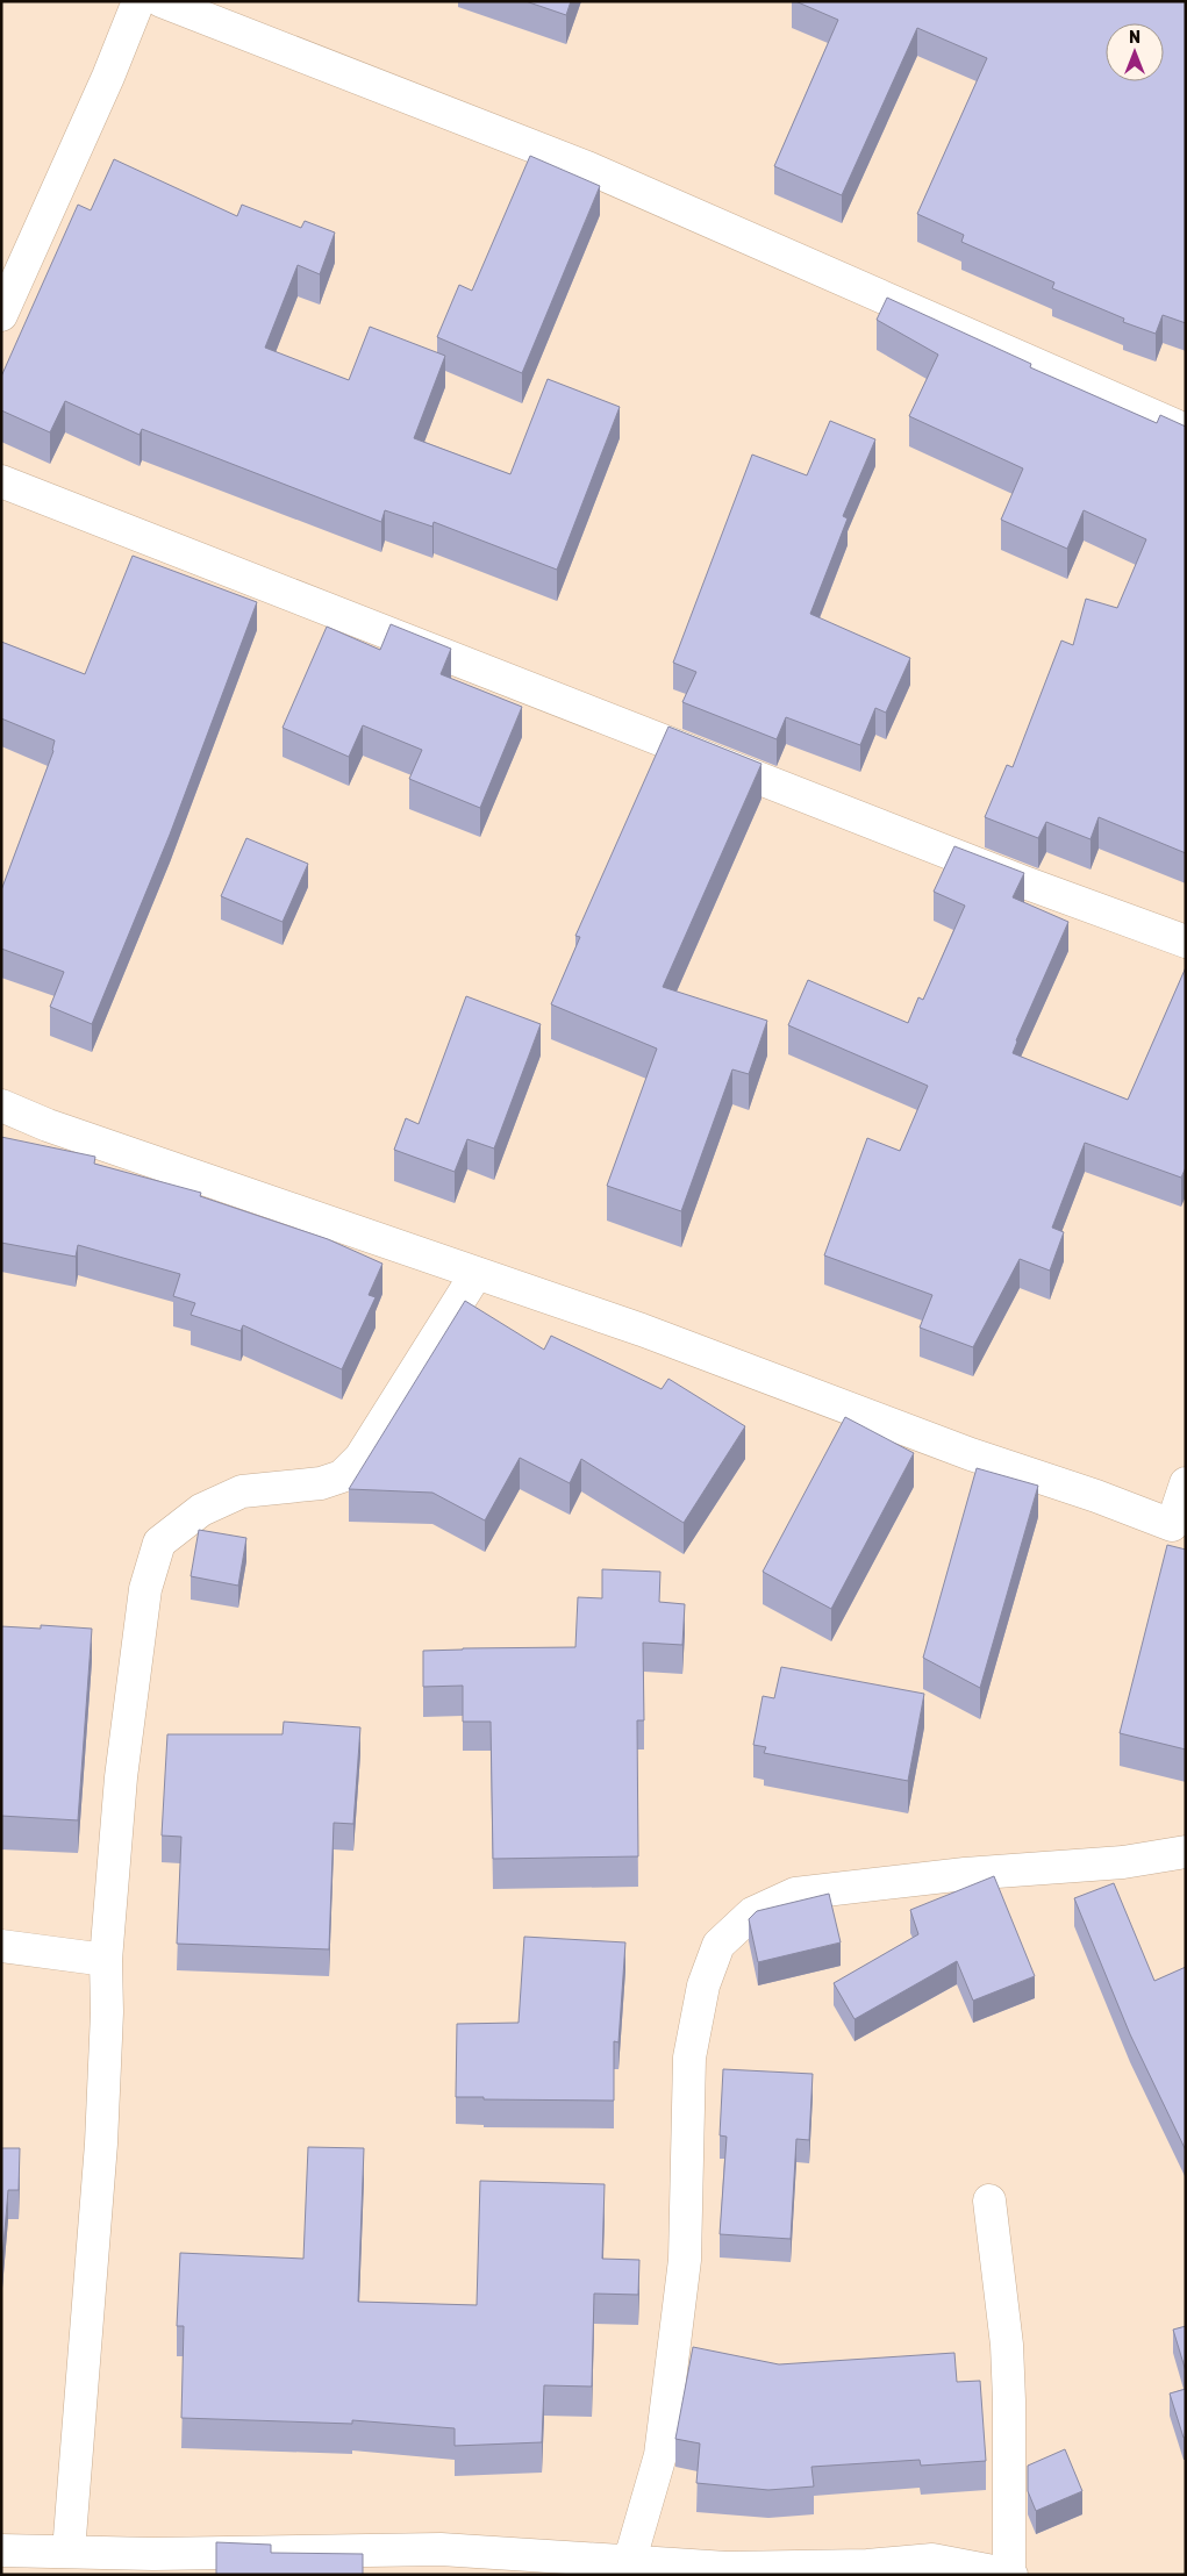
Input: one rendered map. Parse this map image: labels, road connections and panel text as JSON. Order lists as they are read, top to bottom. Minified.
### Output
{"north":"top"}
